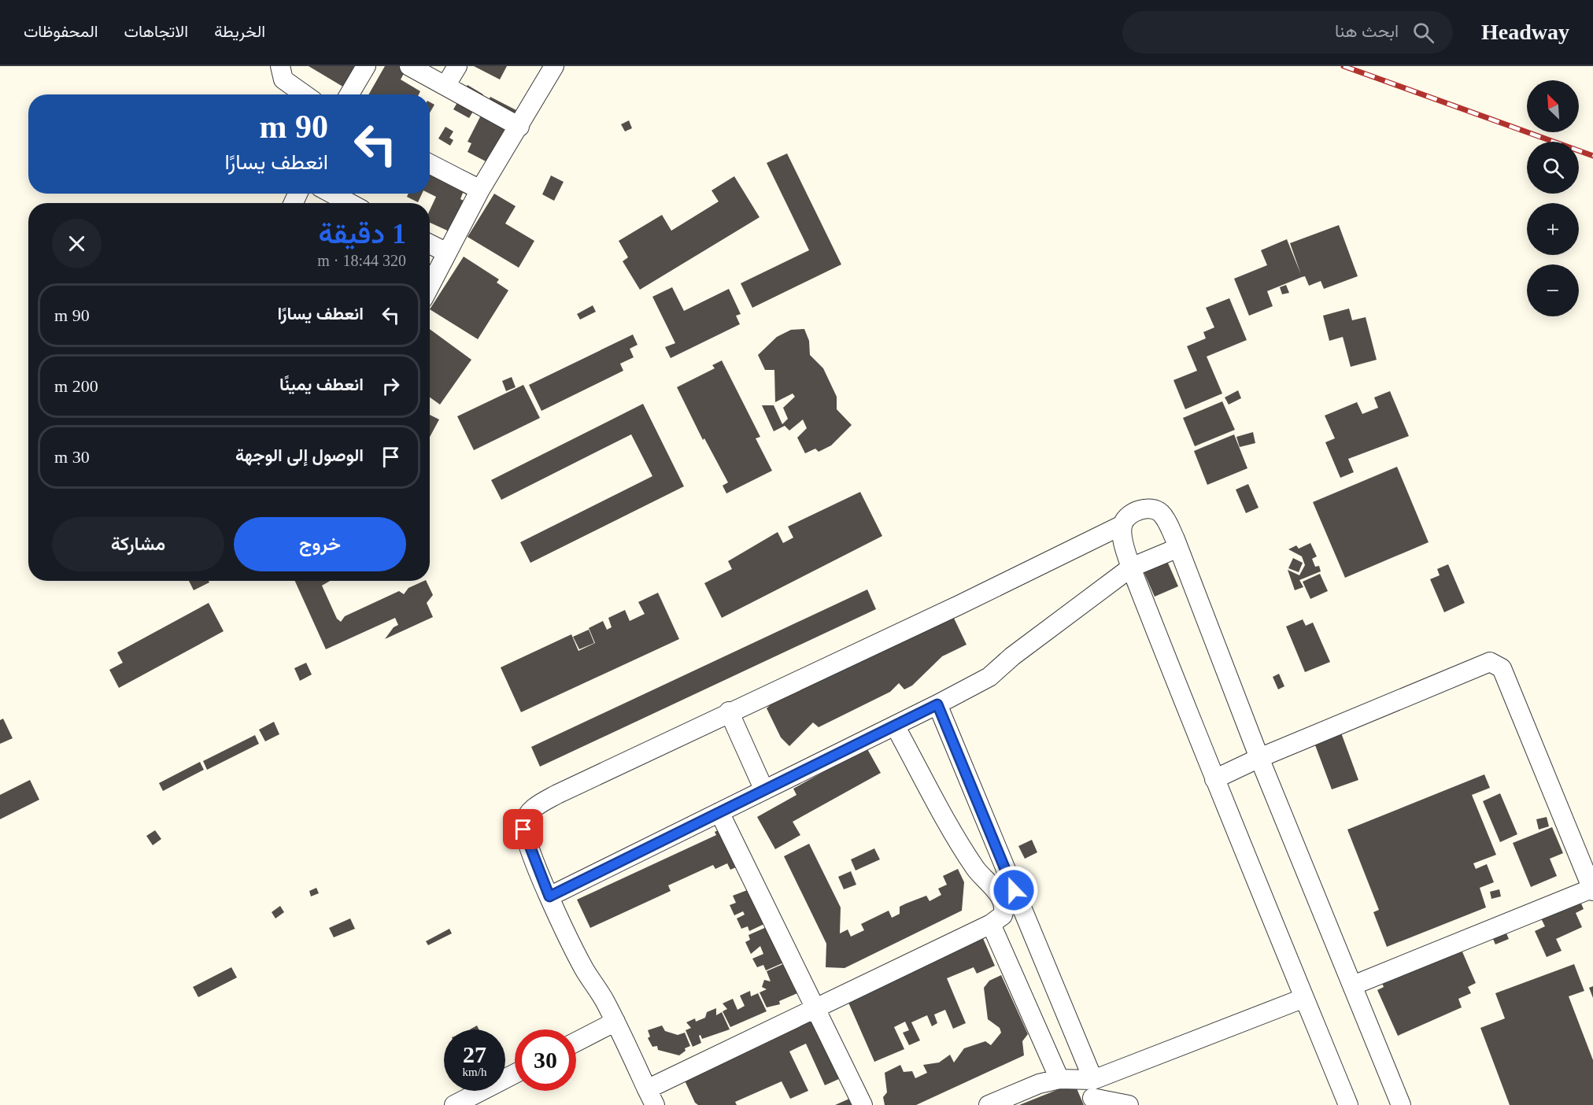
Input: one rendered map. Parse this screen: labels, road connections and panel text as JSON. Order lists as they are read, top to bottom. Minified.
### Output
{"north":"top left","page":{"header":"Headway","search":"ابحث هنا","nav":["الخريطة","الاتجاهات","المحفوظات"],"map_buttons":["+","−"],"turn":["90 m","انعطف يسارًا"],"heading":["1 دقيقة","320 m · 18:44"],"list":[{"name":"انعطف يسارًا","value":"90 m"},{"name":"انعطف يمينًا","value":"200 m"},{"name":"الوصول إلى الوجهة","value":"30 m"}],"buttons":["خروج","مشاركة"],"speed":"27 km/h","limit":"30"}}
